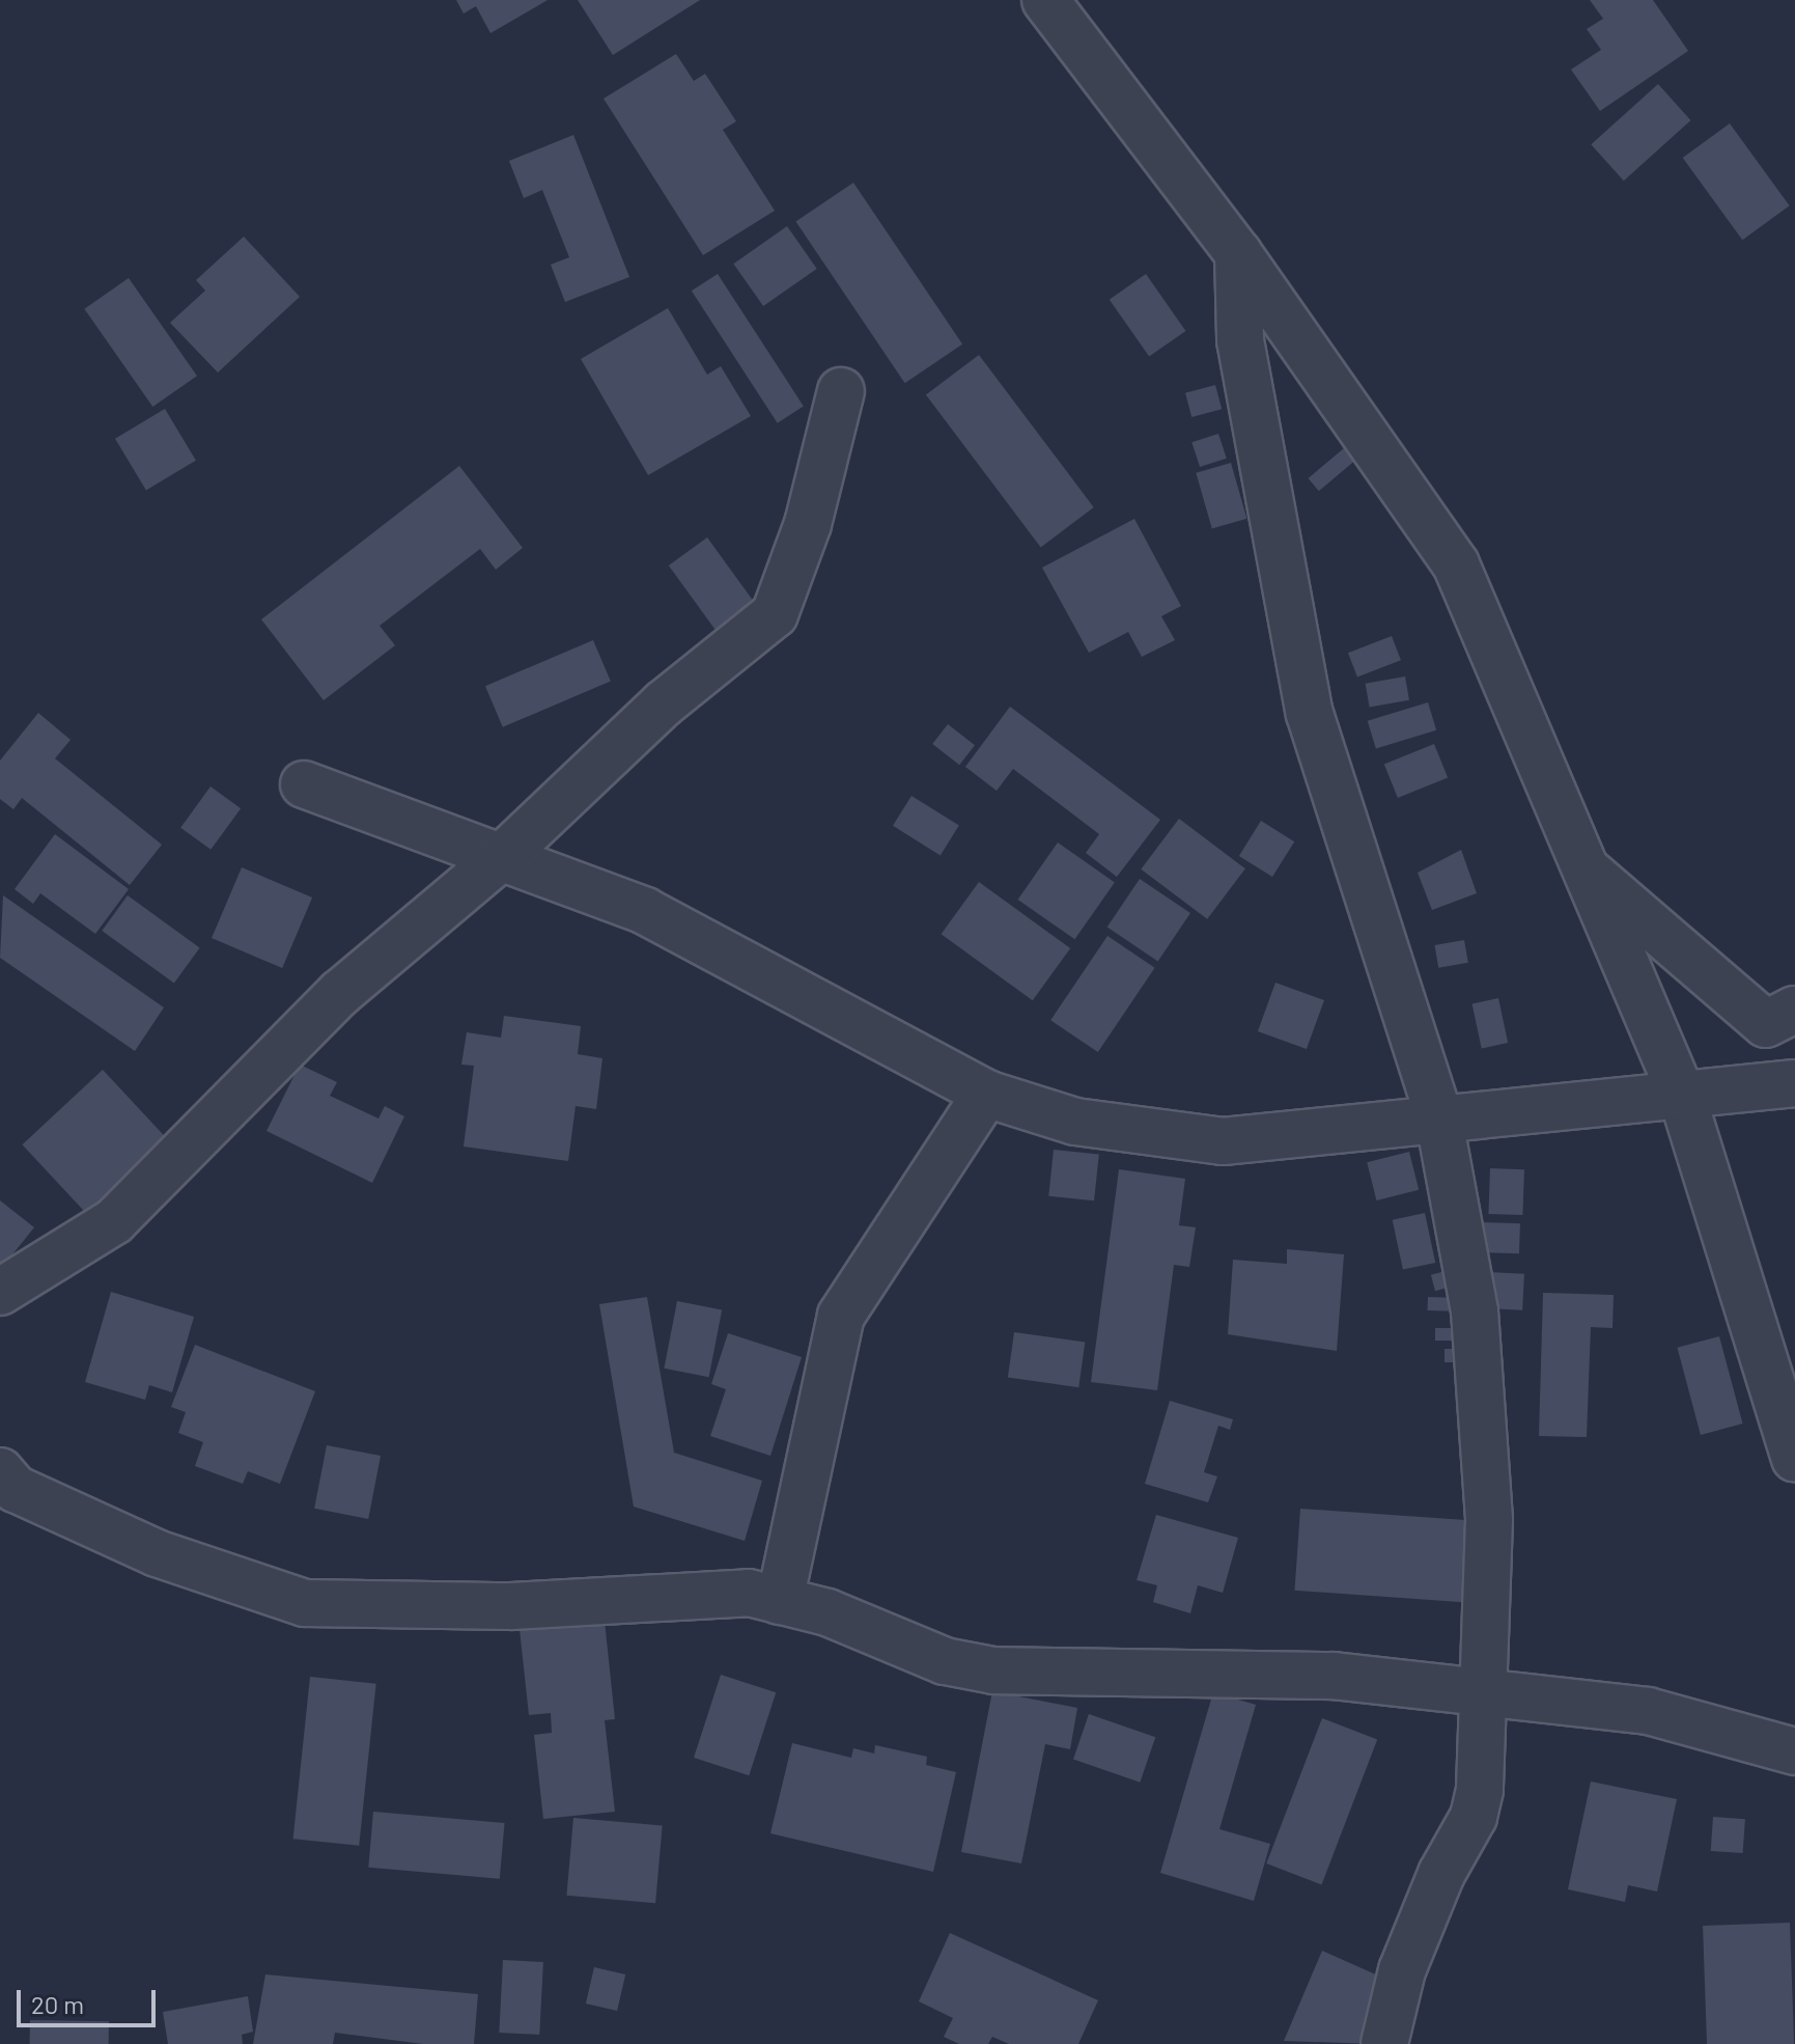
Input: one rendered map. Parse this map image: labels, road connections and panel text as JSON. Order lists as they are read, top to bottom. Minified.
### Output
{"scale_bar":"20 m"}
